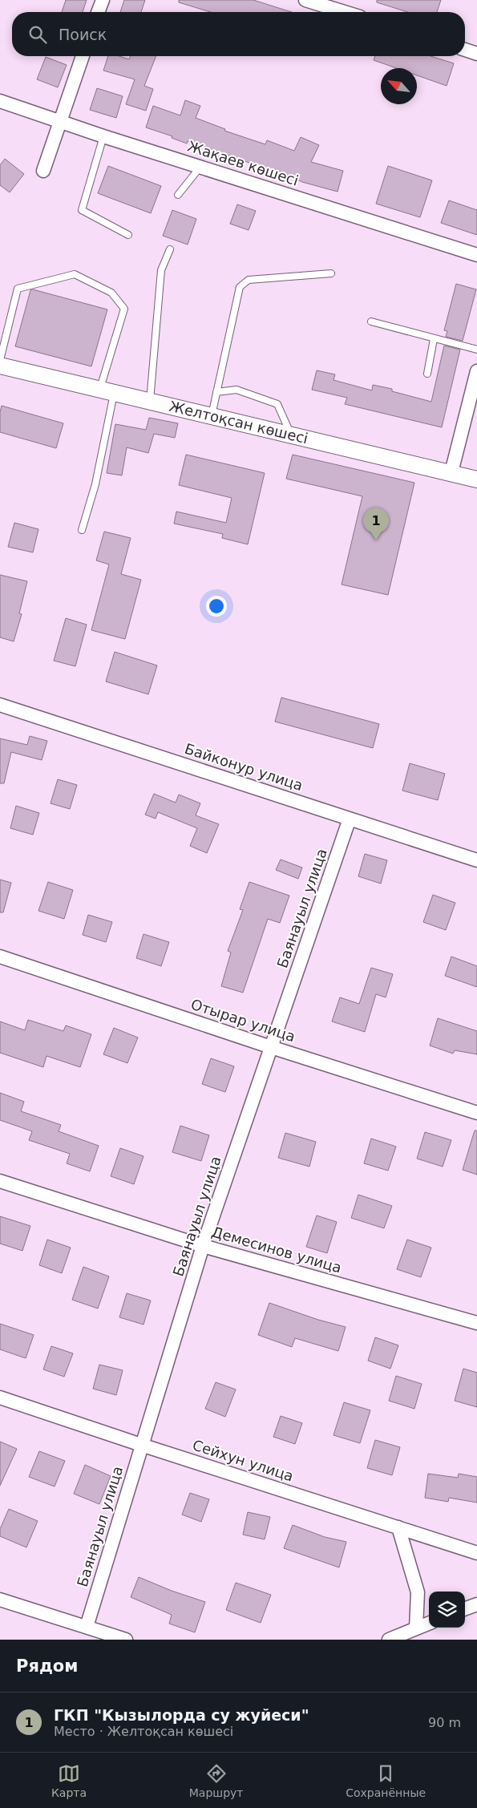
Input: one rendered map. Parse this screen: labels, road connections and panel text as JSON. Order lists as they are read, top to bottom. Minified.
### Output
{"streets":{"street":["Жақаев көшесі","Желтоқсан көшесі","Байконур улица","Баянауыл улица","Отырар улица","Демесинов улица","Сейхун улица"]},"crossings":[["Байконур улица","Баянауыл улица"],["Баянауыл улица","Отырар улица"],["Баянауыл улица","Демесинов улица"],["Баянауыл улица","Сейхун улица"]],"north":"top left","page":{"search":"Поиск","pins":"1","heading":"Рядом","list":[{"mark":"1","name":"ГКП \"Кызылорда су жуйеси\"","note":"Место · Желтоқсан көшесі","value":"90 m"}],"nav":["Карта","Маршрут","Сохранённые"]}}
